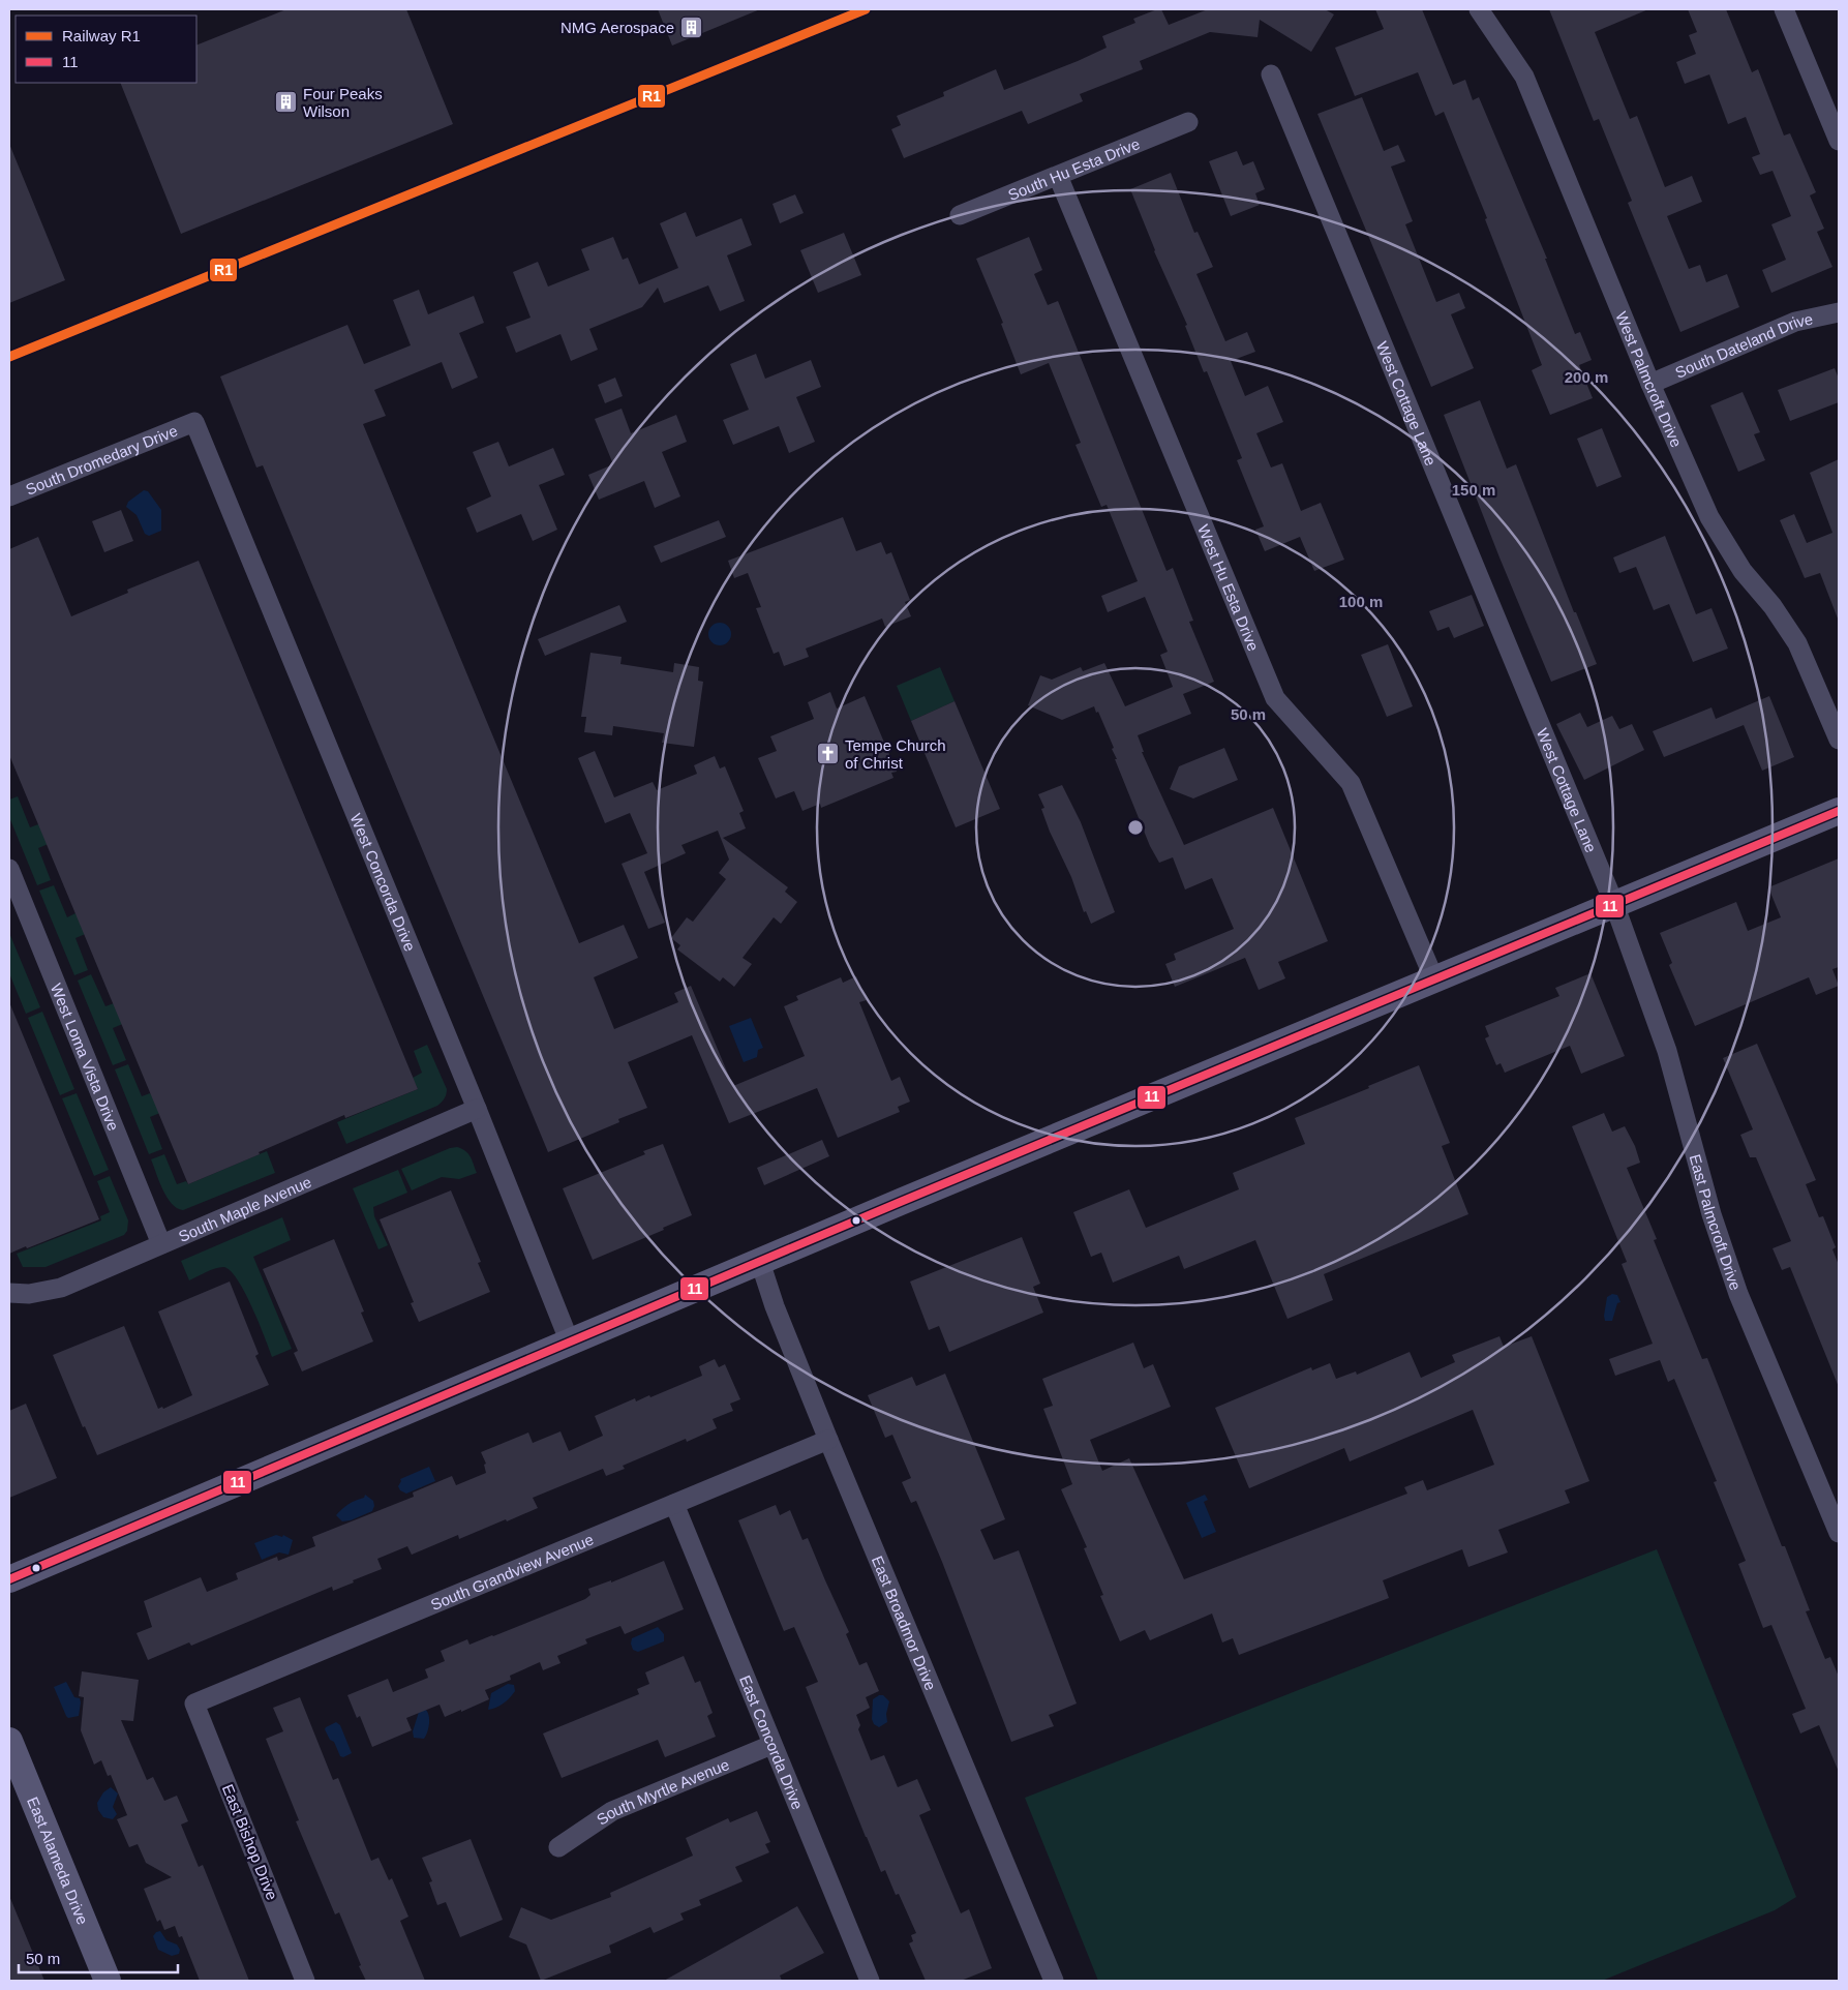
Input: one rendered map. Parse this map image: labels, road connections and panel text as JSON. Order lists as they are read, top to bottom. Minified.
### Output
{"streets":{"main road":["East Alameda Drive"],"street":["South Hu Esta Drive","South Dateland Drive","West Palmcroft Drive","West Cottage Lane","South Dromedary Drive","West Hu Esta Drive","West Concorda Drive","West Loma Vista Drive","South Maple Avenue","East Palmcroft Drive","South Grandview Avenue","East Broadmor Drive","East Concorda Drive","South Myrtle Avenue","East Bishop Drive"]},"crossings":[["South Hu Esta Drive","West Hu Esta Drive"],["South Dateland Drive","West Palmcroft Drive"],["West Cottage Lane","East Palmcroft Drive"],["South Dromedary Drive","West Concorda Drive"],["West Concorda Drive","South Maple Avenue"],["West Loma Vista Drive","South Maple Avenue"],["South Grandview Avenue","East Broadmor Drive"],["South Grandview Avenue","East Concorda Drive"],["South Grandview Avenue","East Bishop Drive"],["East Concorda Drive","South Myrtle Avenue"]],"places":{"building":["NMG Aerospace","Four Peaks Wilson"],"church":["Tempe Church of Christ"]},"lines":["rail line R1","transit line 11"],"legend":["Railway R1","11"],"scale_bar":"50 m","rings":["200 m","150 m","100 m","50 m"]}
